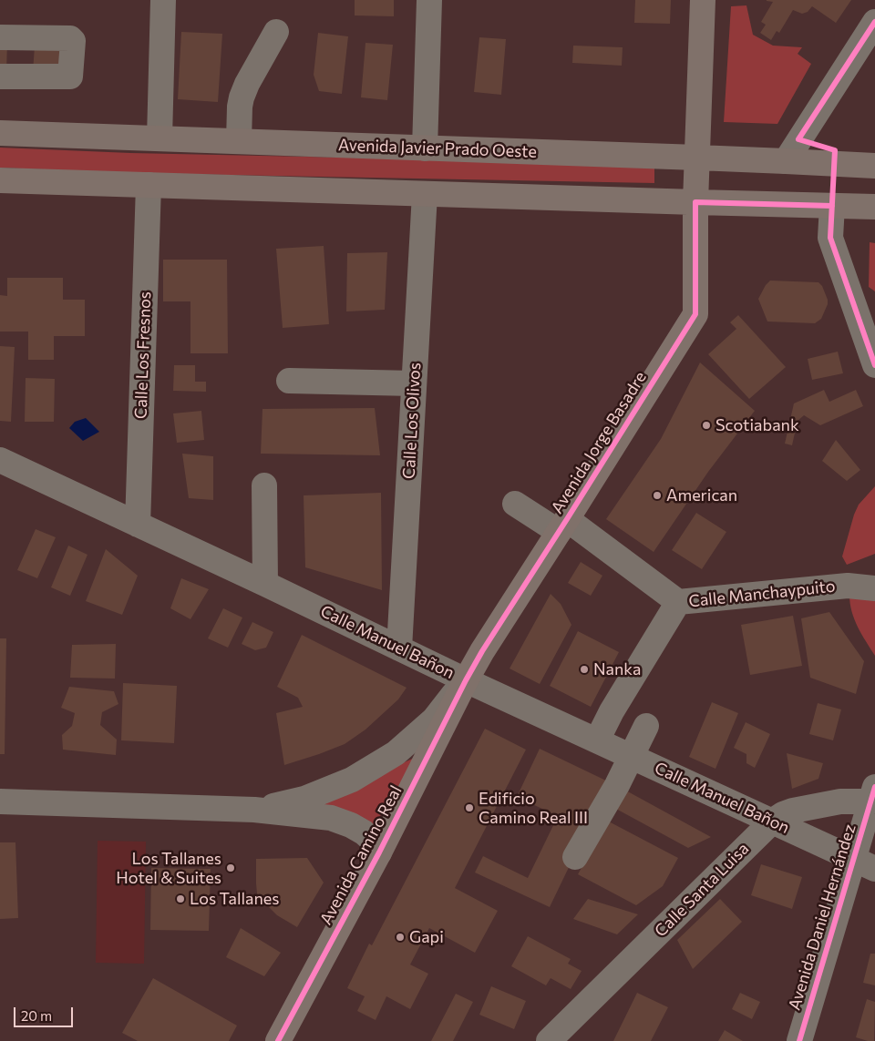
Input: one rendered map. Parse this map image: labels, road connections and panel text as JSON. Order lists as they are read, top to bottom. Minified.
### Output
{"streets":{"main road":["Avenida Javier Prado Oeste","Avenida Jorge Basadre","Avenida Camino Real"],"street":["Calle Los Fresnos","Calle Los Olivos","Calle Manchaypuito","Calle Manuel Bañon","Calle Santa Luisa","Avenida Daniel Hernández"]},"crossings":[["Avenida Javier Prado Oeste","Avenida Jorge Basadre"],["Calle Los Fresnos","Calle Manuel Bañon"],["Calle Los Olivos","Calle Manuel Bañon"],["Avenida Jorge Basadre","Calle Manchaypuito"],["Avenida Jorge Basadre","Calle Manuel Bañon"],["Avenida Jorge Basadre","Avenida Camino Real"],["Calle Manuel Bañon","Avenida Camino Real"],["Calle Manuel Bañon","Calle Santa Luisa"],["Calle Manuel Bañon","Avenida Daniel Hernández"],["Calle Santa Luisa","Avenida Daniel Hernández"]],"places":["Scotiabank","American","Nanka","Edificio Camino Real III","Los Tallanes Hotel & Suites","Los Tallanes","Gapi"],"scale_bar":"20 m"}
